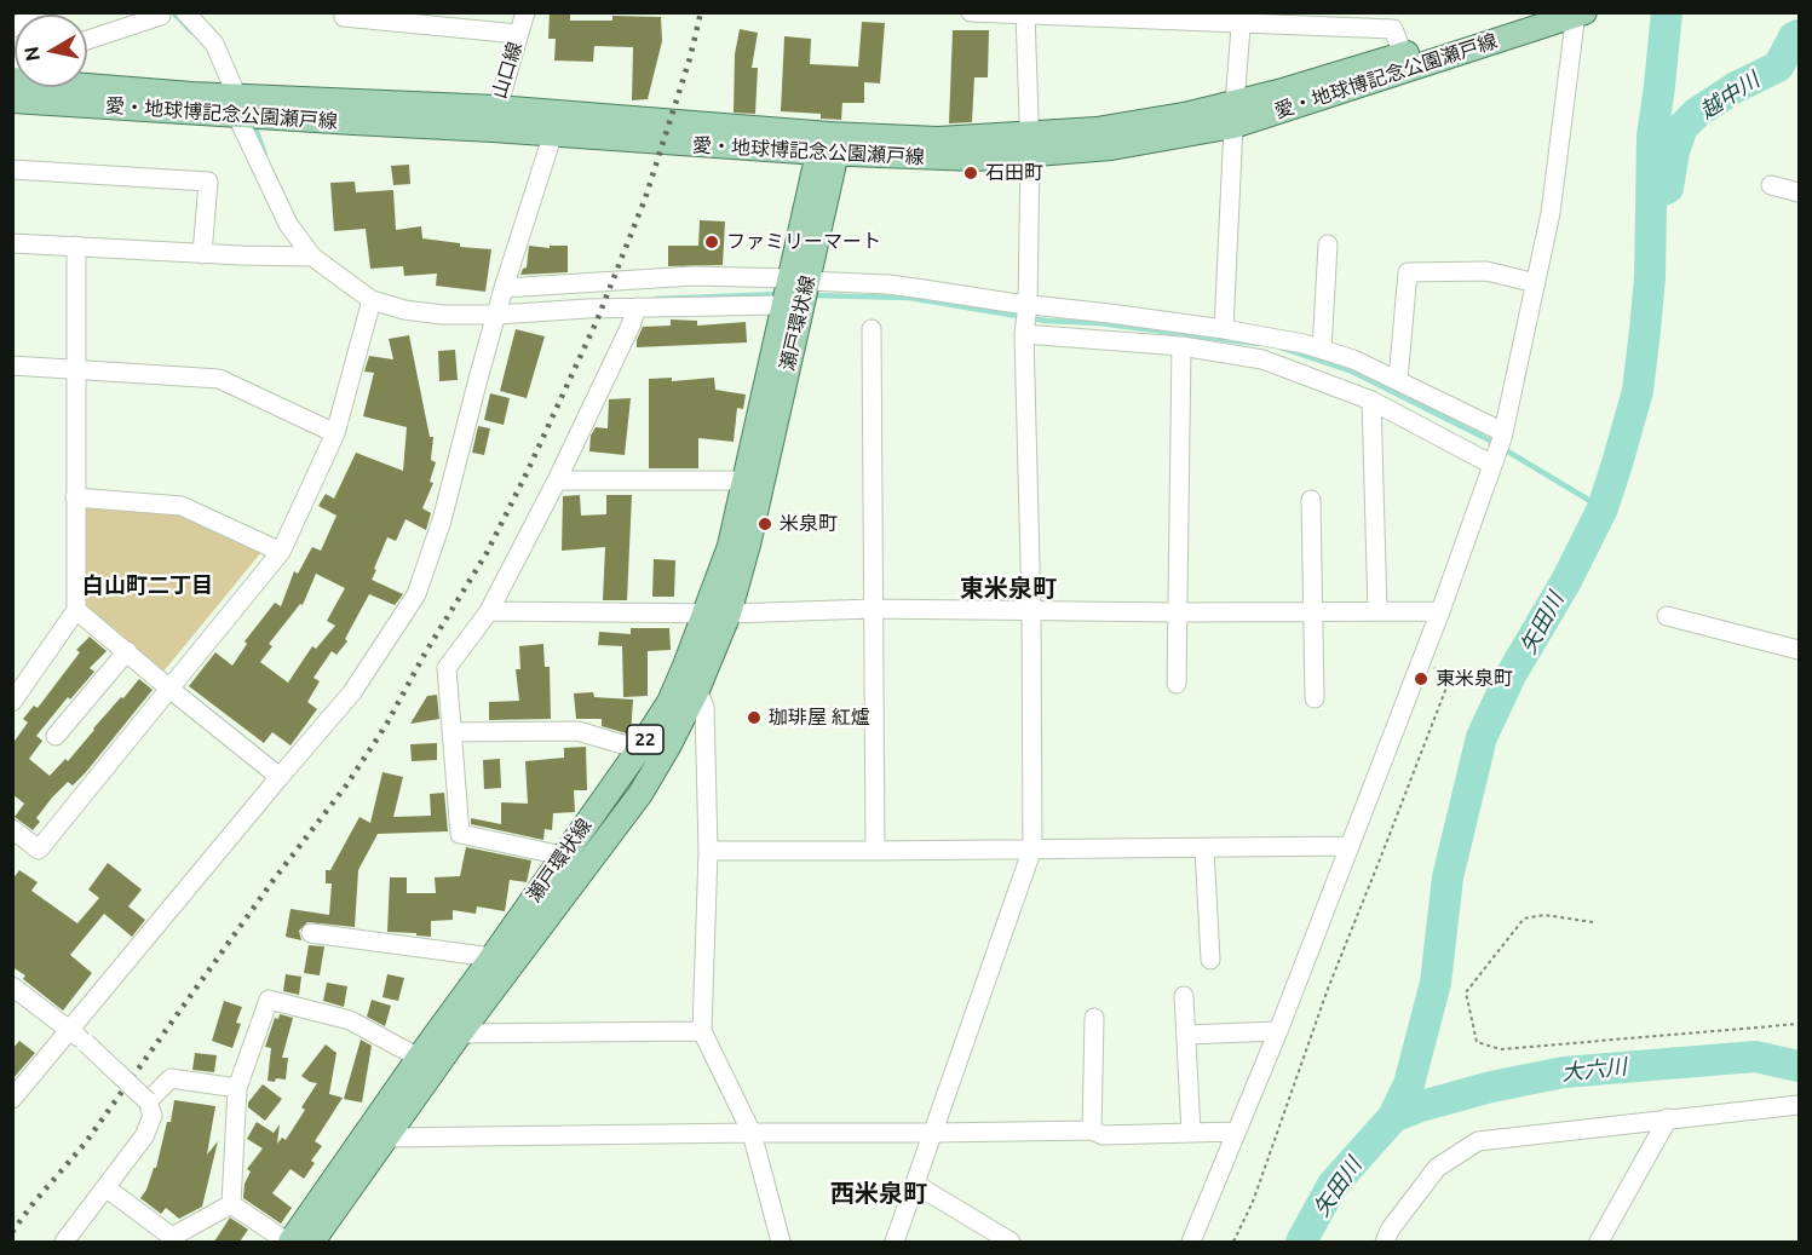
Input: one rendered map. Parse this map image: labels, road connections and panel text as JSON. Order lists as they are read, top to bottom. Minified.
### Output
{"streets":{"main road":["愛・地球博記念公園瀬戸線","瀬戸環状線","22"],"street":["山口線"]},"crossings":[["山口線","愛・地球博記念公園瀬戸線"],["愛・地球博記念公園瀬戸線","瀬戸環状線"]],"districts":["白山町二丁目","東米泉町","西米泉町"],"water":["越中川","矢田川","大六川"],"places":["石田町","ファミリーマート","米泉町","東米泉町","珈琲屋 紅爐"],"north":"left"}
